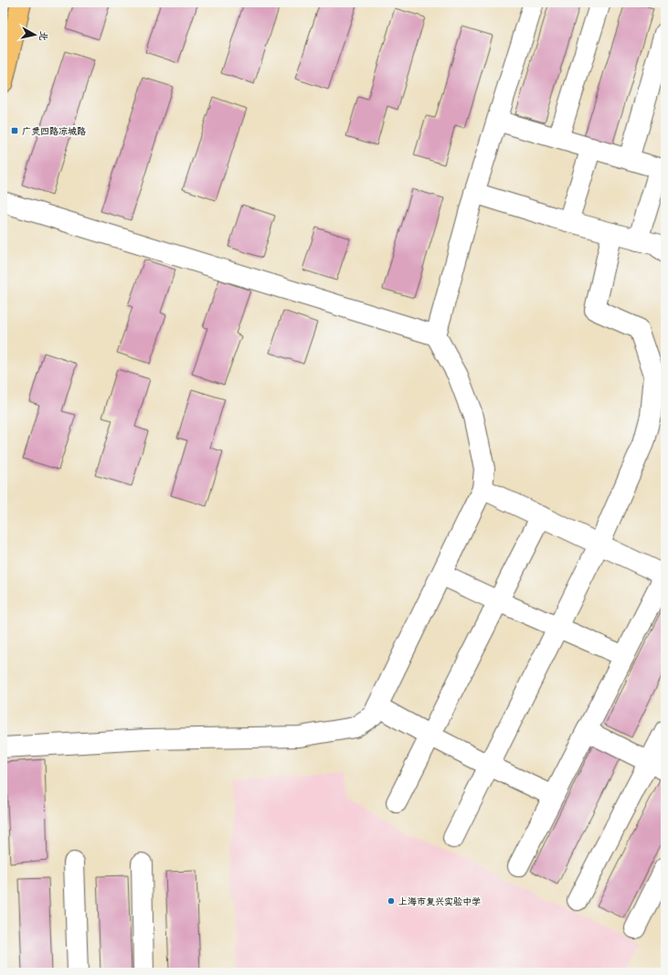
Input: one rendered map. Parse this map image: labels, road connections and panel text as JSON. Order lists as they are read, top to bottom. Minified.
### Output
{"places":{"transit":["广灵四路凉城路"],"other":["上海市复兴实验中学"]},"north":"right"}
